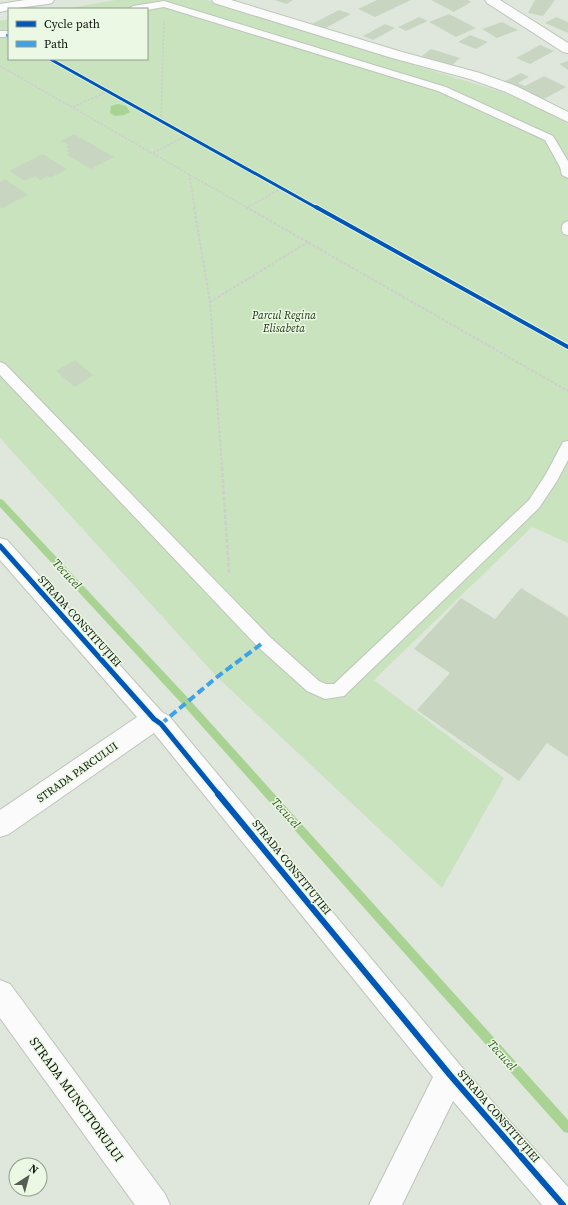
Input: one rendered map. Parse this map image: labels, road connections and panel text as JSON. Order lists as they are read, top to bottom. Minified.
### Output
{"streets":{"street":["STRADA CONSTITUȚIEI","STRADA PARCULUI","STRADA MUNCITORULUI"]},"crossings":[["STRADA CONSTITUȚIEI","STRADA PARCULUI"]],"water":["Tecucel"],"parks":["Parcul Regina Elisabeta"],"legend":["Cycle path","Path"],"north":"top right"}
